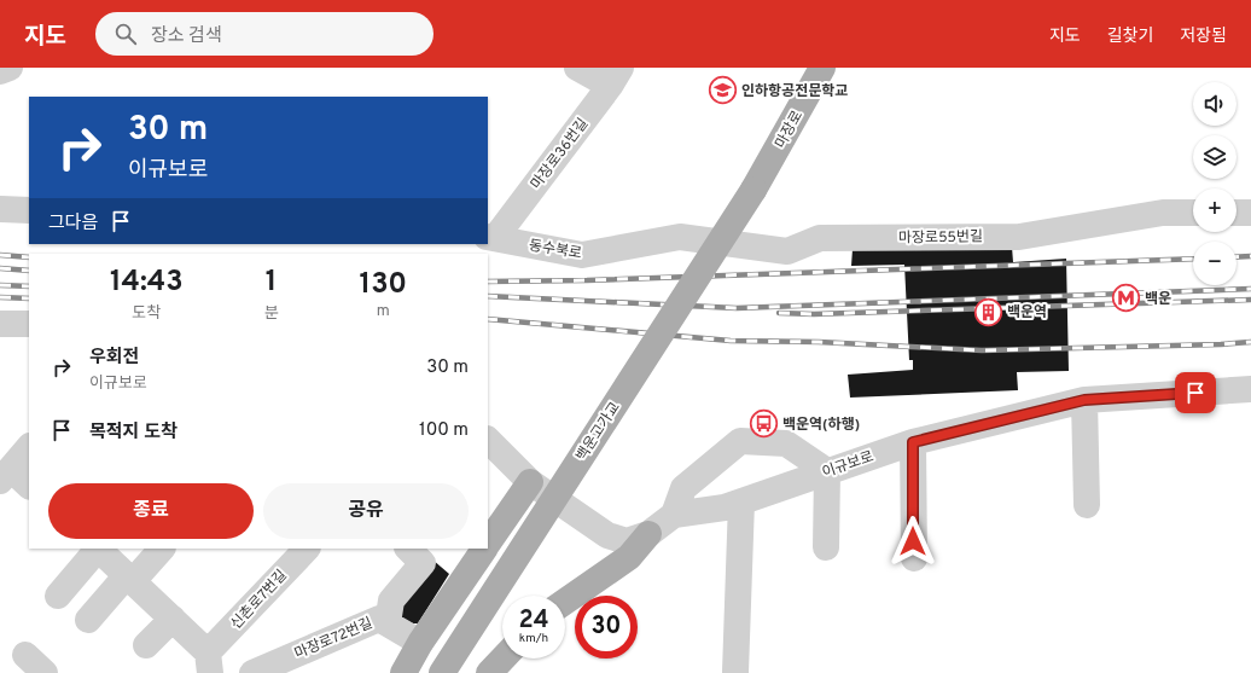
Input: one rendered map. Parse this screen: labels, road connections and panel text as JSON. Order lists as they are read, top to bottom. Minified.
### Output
{"streets":{"main road":["마장로","백운고가교"],"street":["마장로36번길","마장로55번길","동수북로","이규보로","신촌로7번길","마장로72번길"]},"crossings":[["마장로","백운고가교"],["마장로36번길","동수북로"],["마장로55번길","동수북로"]],"places":{"school or university":["인하항공전문학교"],"metro station":["백운"],"building":["백운역"],"bus stop":["백운역(하행)"]},"page":{"header":"지도","search":"장소 검색","nav":["지도","길찾기","저장됨"],"map_buttons":["+","−"],"turn":["30 m","이규보로"],"then":"그다음","eta":["14:43","도착","1","분","130","m"],"list":[{"name":"우회전","note":"이규보로","value":"30 m"},{"name":"목적지 도착","value":"100 m"}],"buttons":["종료","공유"],"speed":"24 km/h","limit":"30"}}
